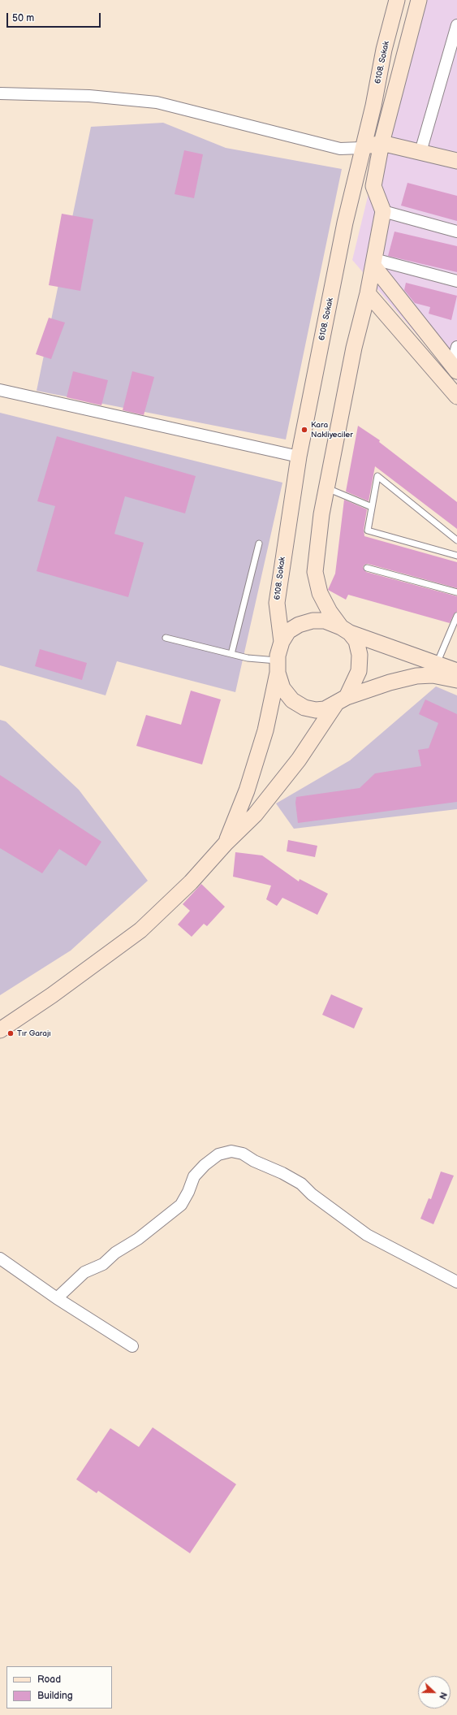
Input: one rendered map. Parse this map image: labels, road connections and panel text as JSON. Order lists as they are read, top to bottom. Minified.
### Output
{"streets":{"main road":["6108. Sokak"]},"places":["Kara Nakliyeciler","Tır Garajı"],"legend":["Road","Building"],"scale_bar":"50 m","north":"right"}
